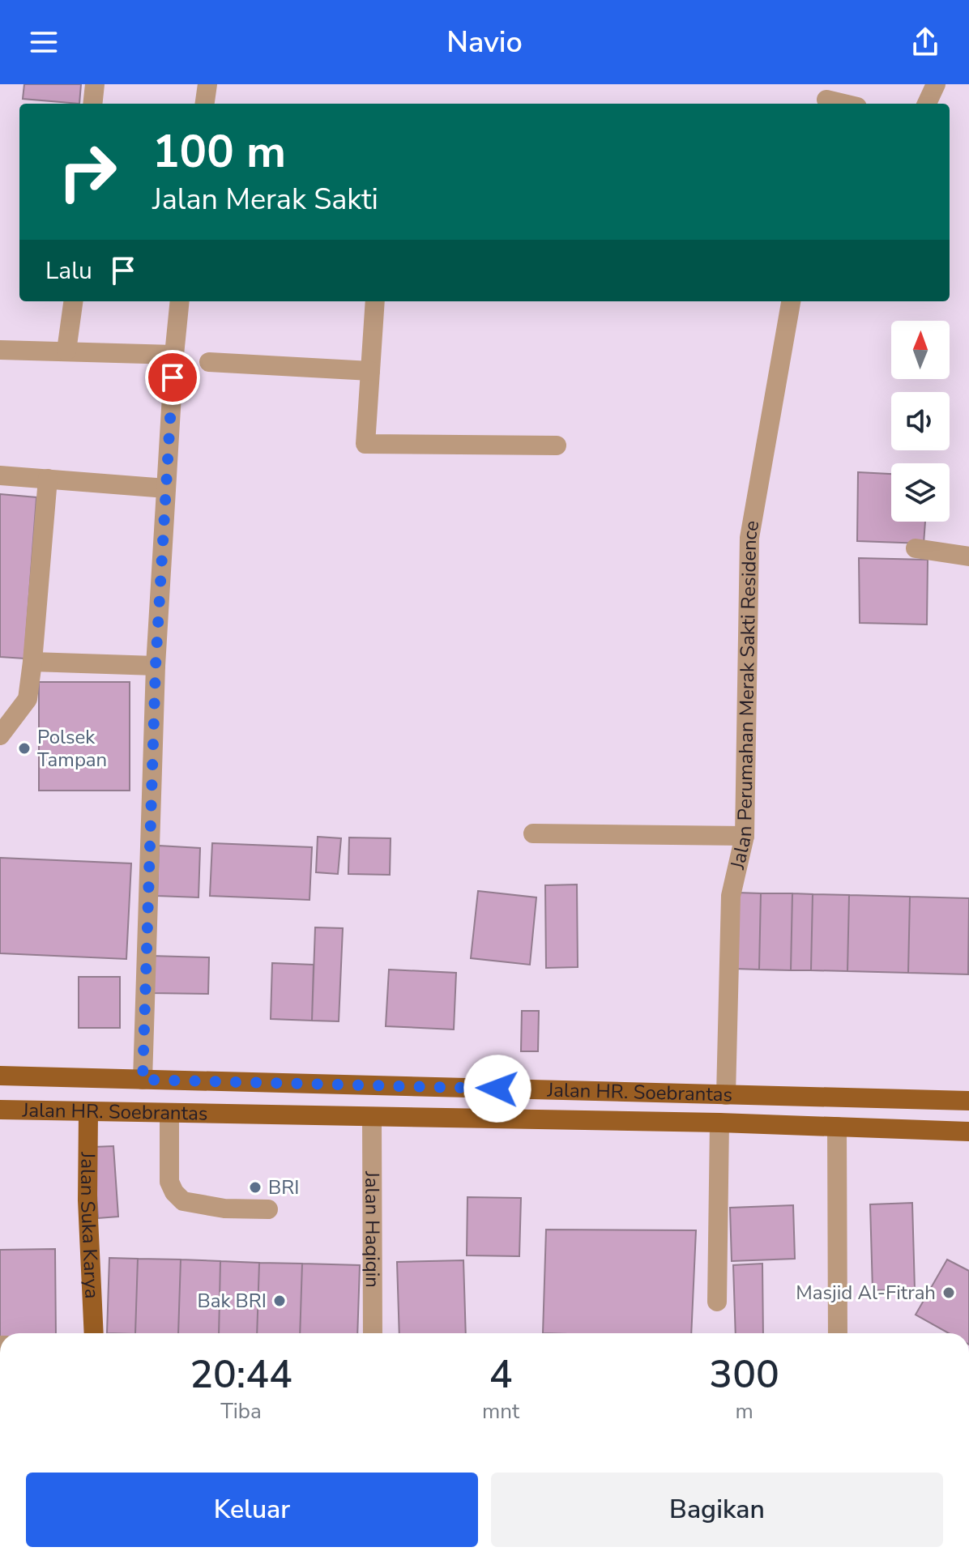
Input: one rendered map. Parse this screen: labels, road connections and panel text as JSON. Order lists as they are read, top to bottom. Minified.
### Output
{"streets":{"main road":["Jalan HR. Soebrantas","Jalan Suka Karya"],"street":["Jalan Perumahan Merak Sakti Residence","Jalan Haqiqin"]},"crossings":[["Jalan Perumahan Merak Sakti Residence","Jalan HR. Soebrantas"],["Jalan HR. Soebrantas","Jalan Suka Karya"],["Jalan HR. Soebrantas","Jalan Haqiqin"]],"places":["Polsek Tampan","BRI","Masjid Al-Fitrah","Bak BRI"],"north":"top","page":{"header":"Navio","turn":["100 m","Jalan Merak Sakti"],"then":"Lalu","eta":["20:44","Tiba","4","mnt","300","m"],"buttons":["Keluar","Bagikan"]}}
